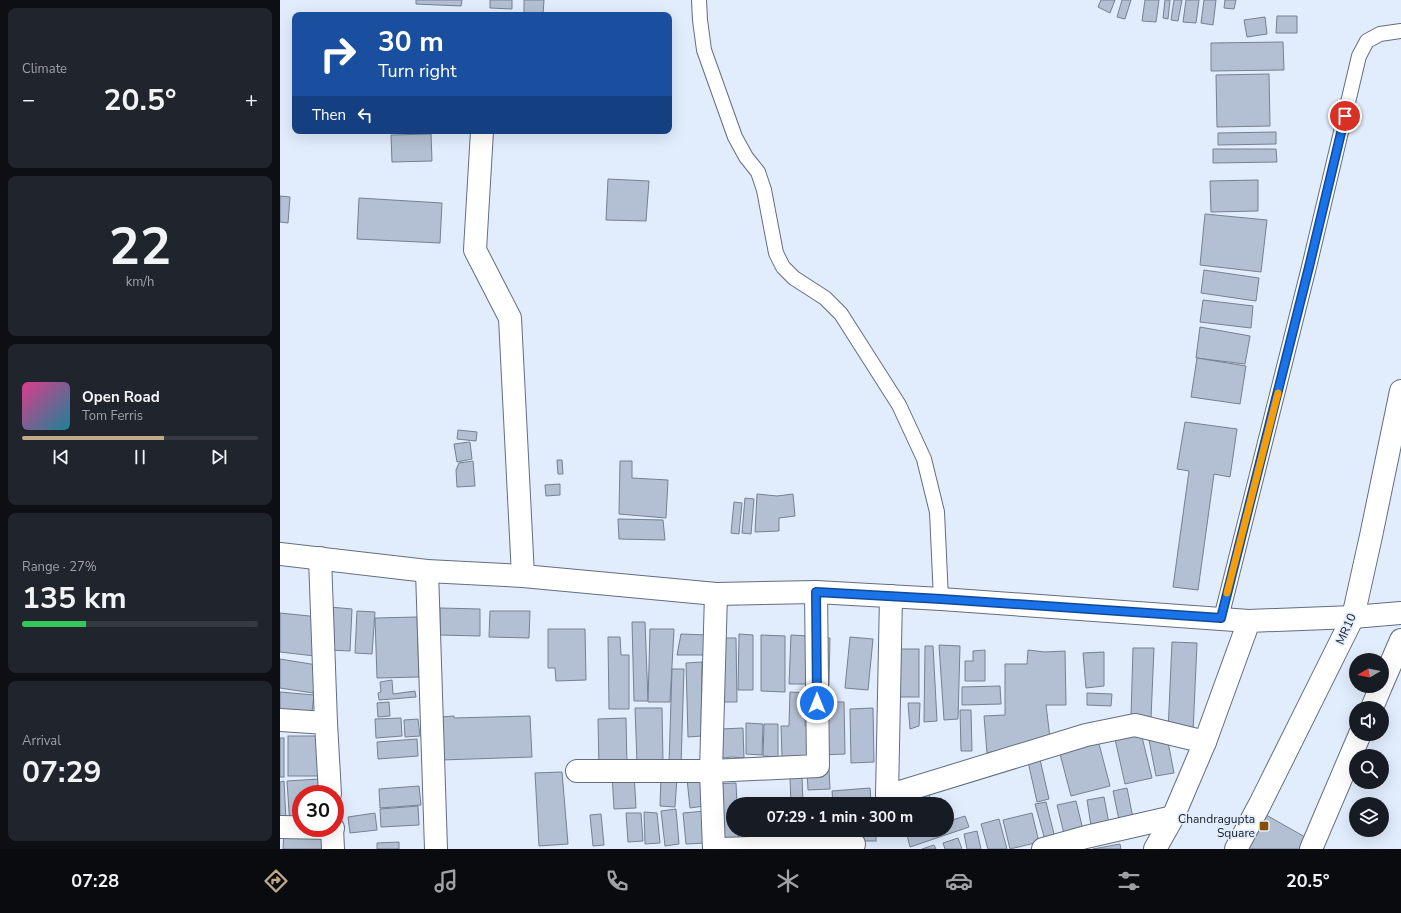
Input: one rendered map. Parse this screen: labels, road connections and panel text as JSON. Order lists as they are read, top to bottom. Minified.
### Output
{"streets":{"street":["MR10"]},"places":{"transit":["Chandragupta Square"]},"north":"left","page":{"tile":["Climate",["22","km/h"],["Range · 27%","135 km"],["Arrival","07:29"]],"turn":["30 m","Turn right"],"heat":["−","20.5°","+"],"then":"Then","song":["Open Road","Tom Ferris"],"limit":"30","trip":"07:29 · 1 min · 300 m","tabs":["07:28","20.5°"]}}
